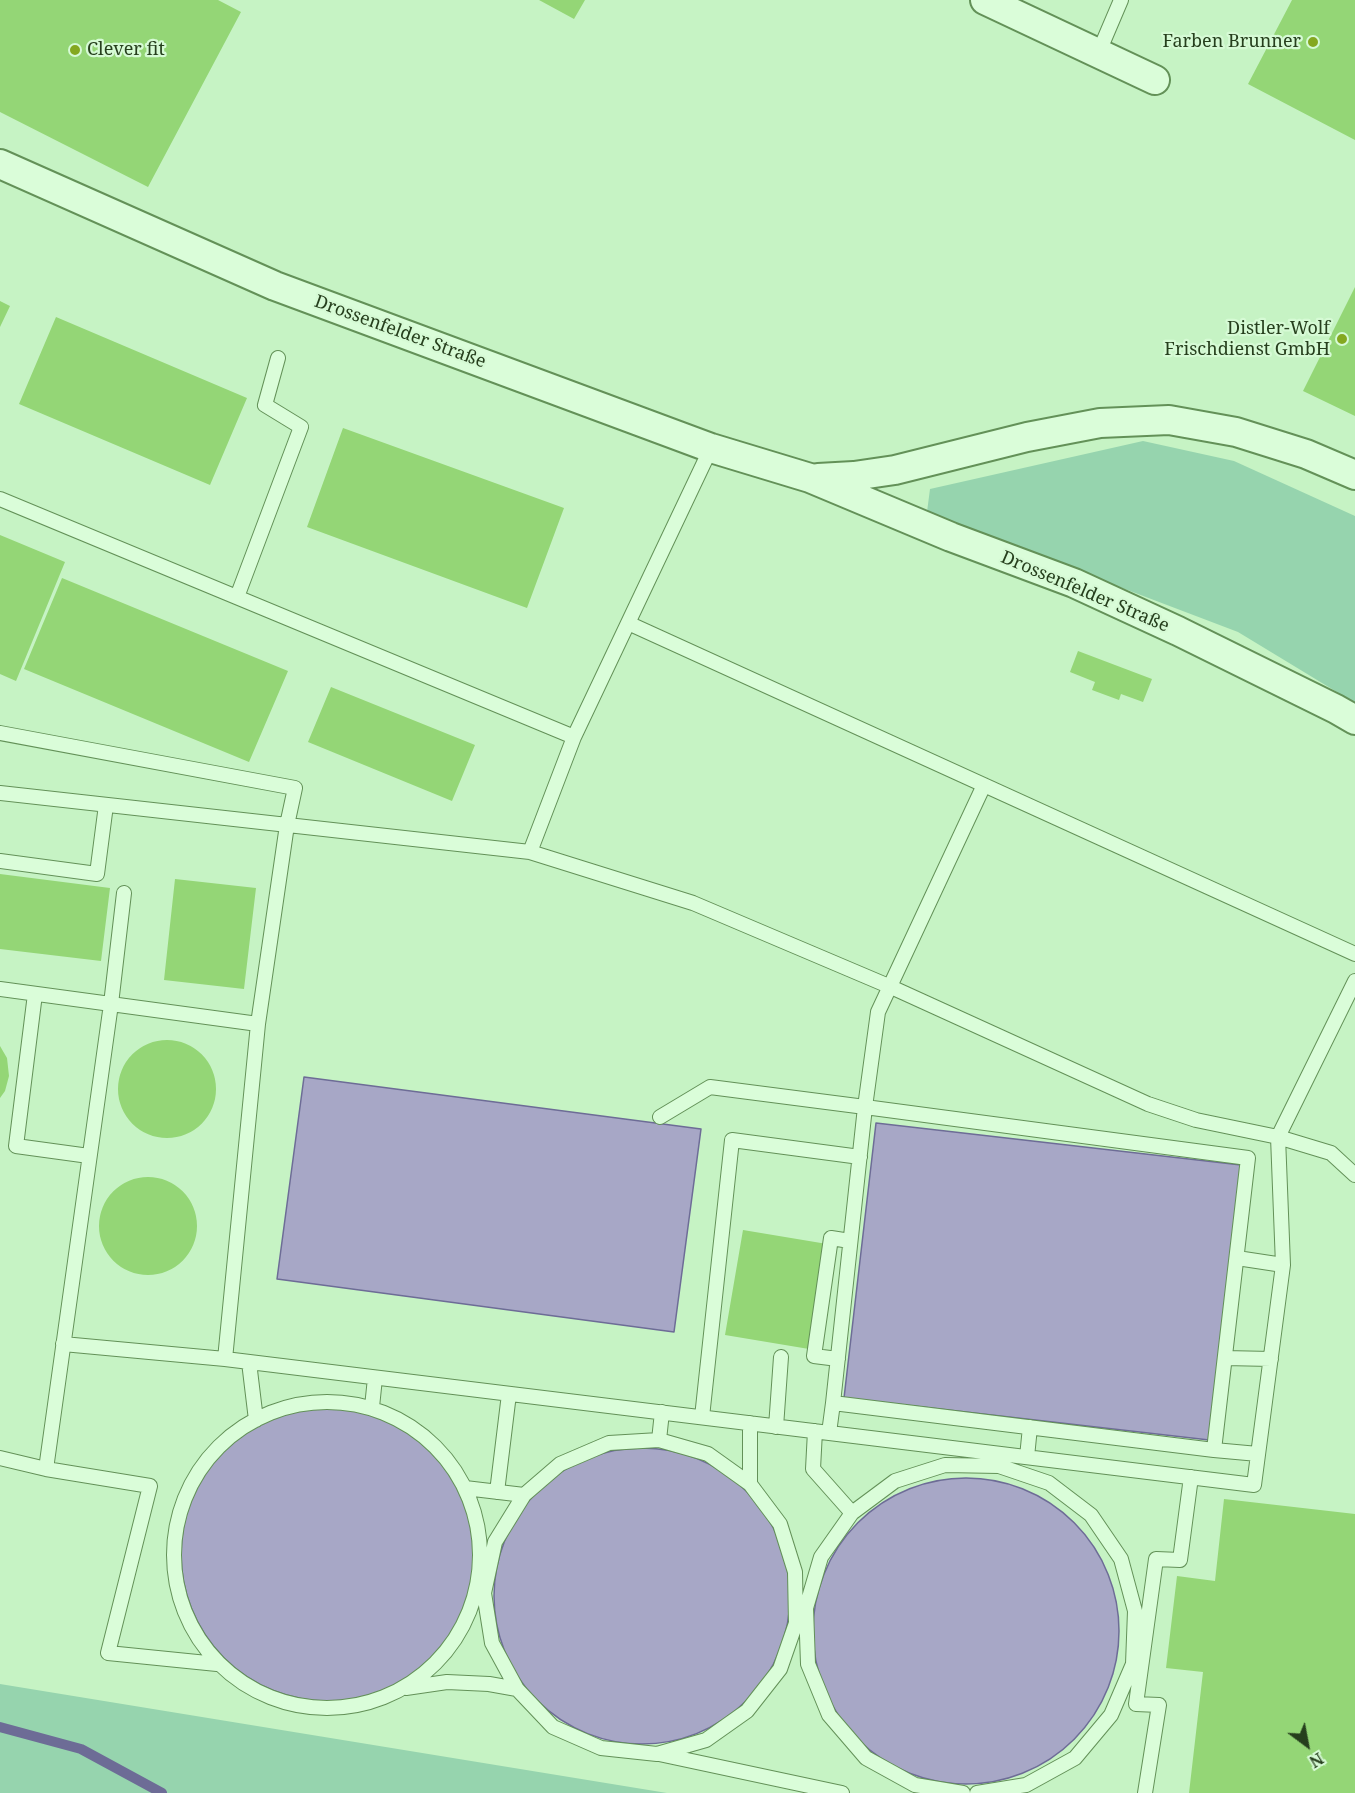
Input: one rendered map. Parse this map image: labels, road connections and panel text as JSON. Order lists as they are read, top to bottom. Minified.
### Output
{"streets":{"street":["Drossenfelder Straße"]},"places":["Farben Brunner","Clever fit","Distler-Wolf Frischdienst GmbH"],"north":"bottom right"}
